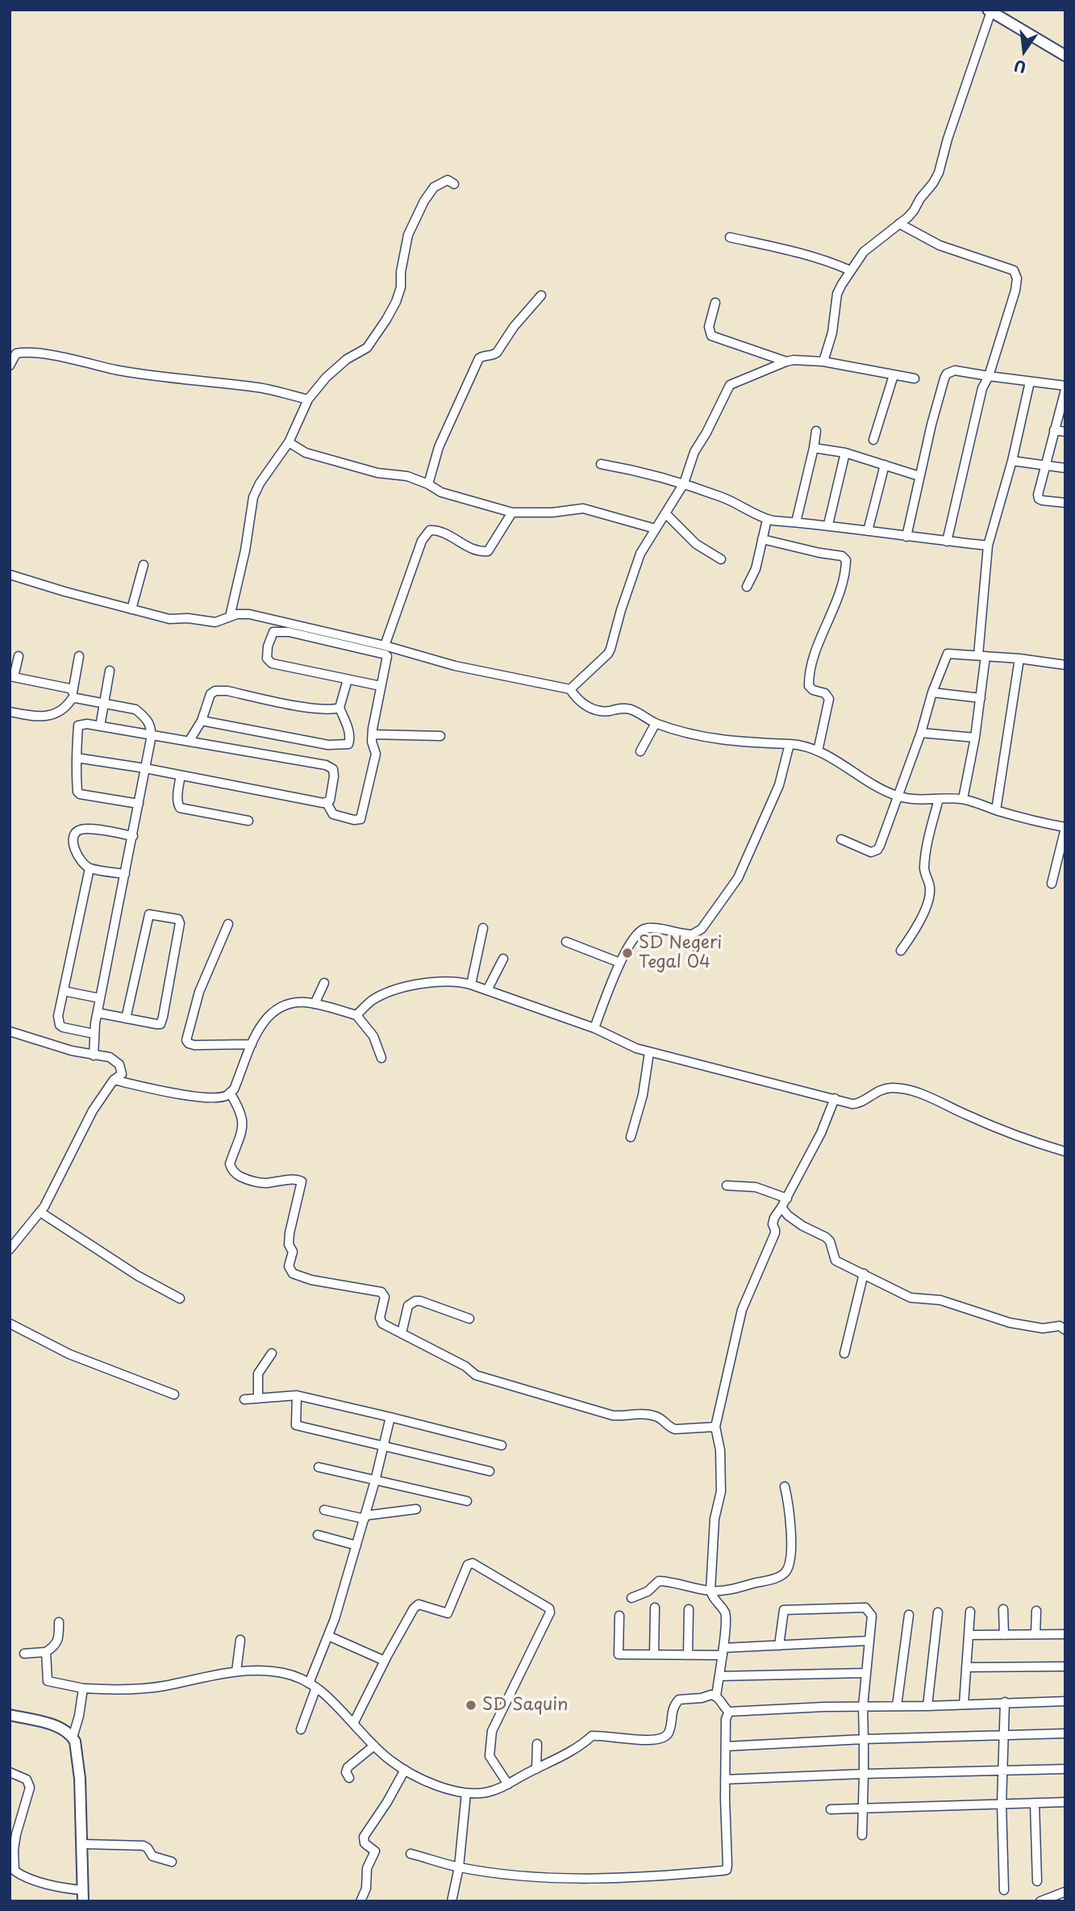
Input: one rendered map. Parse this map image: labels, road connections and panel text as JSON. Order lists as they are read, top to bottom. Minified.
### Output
{"places":["SD Negeri Tegal 04","SD Saquin"],"north":"bottom"}
